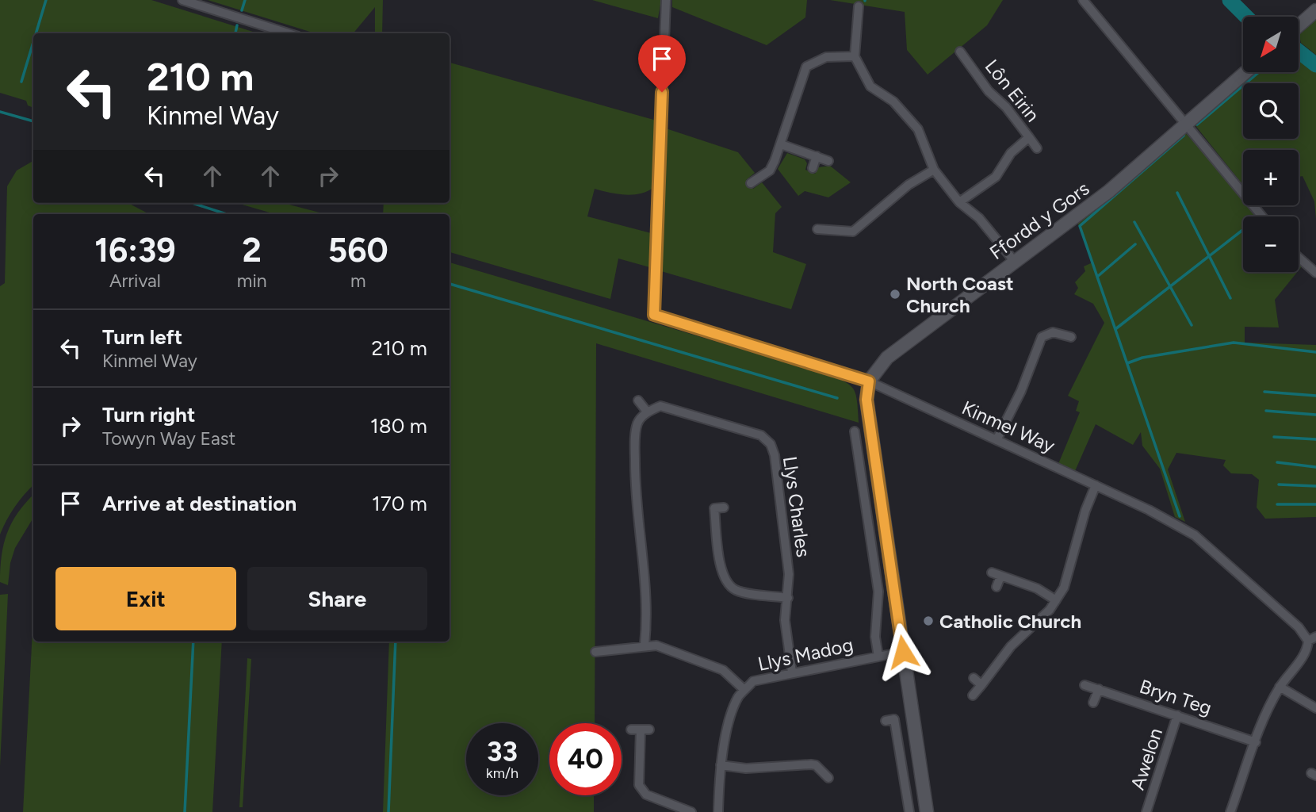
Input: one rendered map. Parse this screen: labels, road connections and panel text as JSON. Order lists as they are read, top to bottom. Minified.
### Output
{"streets":{"street":["Lôn Eirin","Ffordd y Gors","Kinmel Way","Llys Charles","Llys Madog","Bryn Teg","Awelon"]},"crossings":[["Ffordd y Gors","Kinmel Way"],["Llys Charles","Llys Madog"],["Bryn Teg","Awelon"]],"places":["North Coast Church","Catholic Church"],"north":"bottom left","page":{"map_buttons":["+","−"],"turn":["210 m","Kinmel Way"],"eta":["16:39","Arrival","2","min","560","m"],"list":[{"name":"Turn left","note":"Kinmel Way","value":"210 m"},{"name":"Turn right","note":"Towyn Way East","value":"180 m"},{"name":"Arrive at destination","value":"170 m"}],"buttons":["Exit","Share"],"speed":"33 km/h","limit":"40"}}
